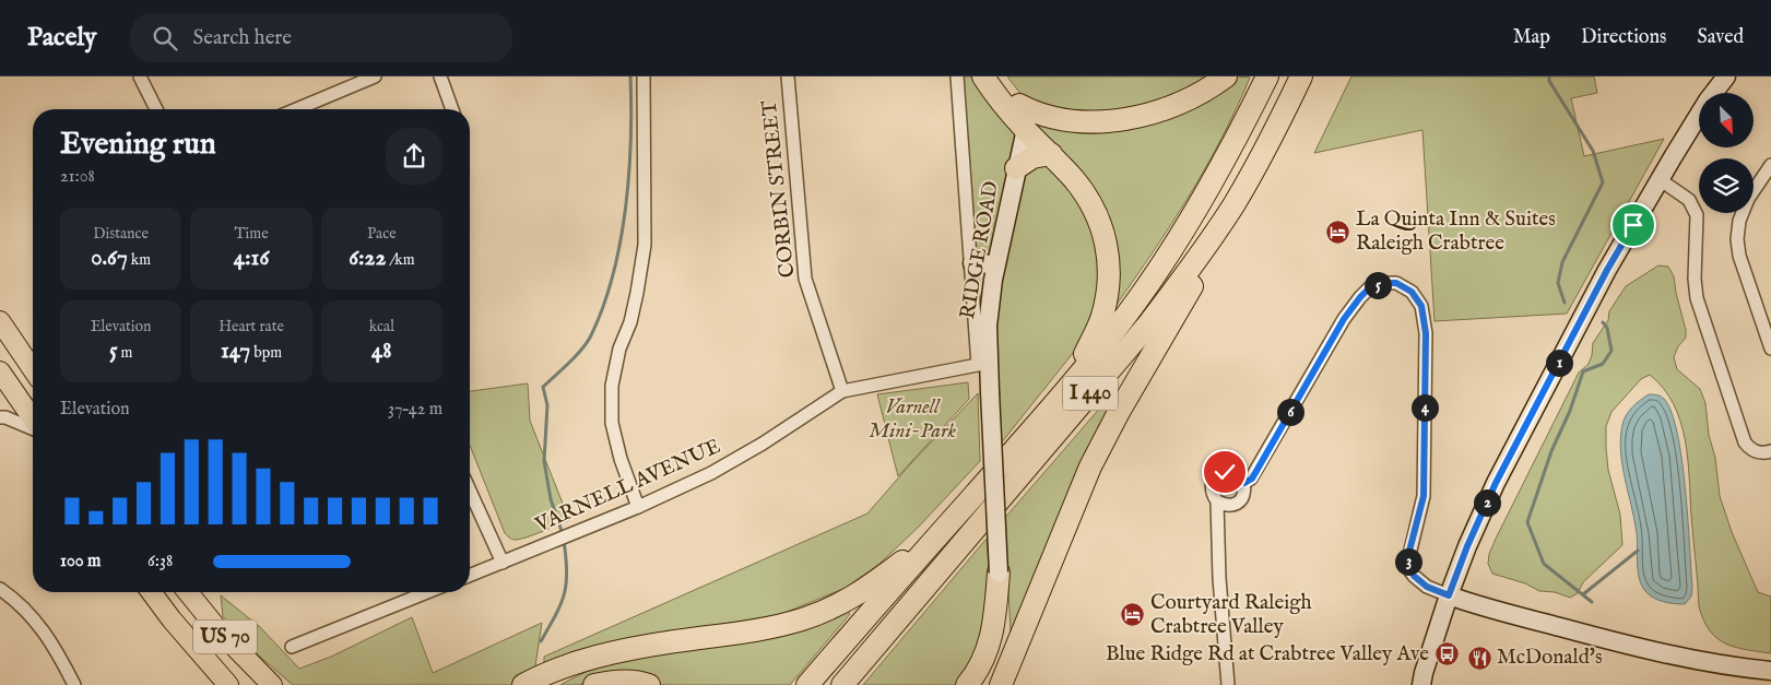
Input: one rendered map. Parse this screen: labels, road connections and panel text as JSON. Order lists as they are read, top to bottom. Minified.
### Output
{"streets":{"highway":["I 440"],"main road":["US 70"],"street":["CORBIN STREET","RIDGE ROAD","VARNELL AVENUE"]},"crossings":[["CORBIN STREET","VARNELL AVENUE"],["RIDGE ROAD","VARNELL AVENUE"]],"parks":["Varnell Mini-Park"],"places":{"hotel":["La Quinta Inn & Suites Raleigh Crabtree","Courtyard Raleigh Crabtree Valley"],"bus stop":["Blue Ridge Rd at Crabtree Valley Ave"],"restaurant":["McDonald's"]},"north":"bottom right","page":{"header":"Pacely","search":"Search here","nav":["Map","Directions","Saved"],"heading":["Evening run","21:08"],"stats":[["Distance","0.67 km"],["Time","4:16"],["Pace","6:22 /km"],["Elevation","5 m"],["Heart rate","147 bpm"],["kcal","48"]],"pins":["5","1","4","6","2","3"],"chart":["Elevation","37–42 m"],"list":[{"name":"100 m","note":"6:38"}]}}
